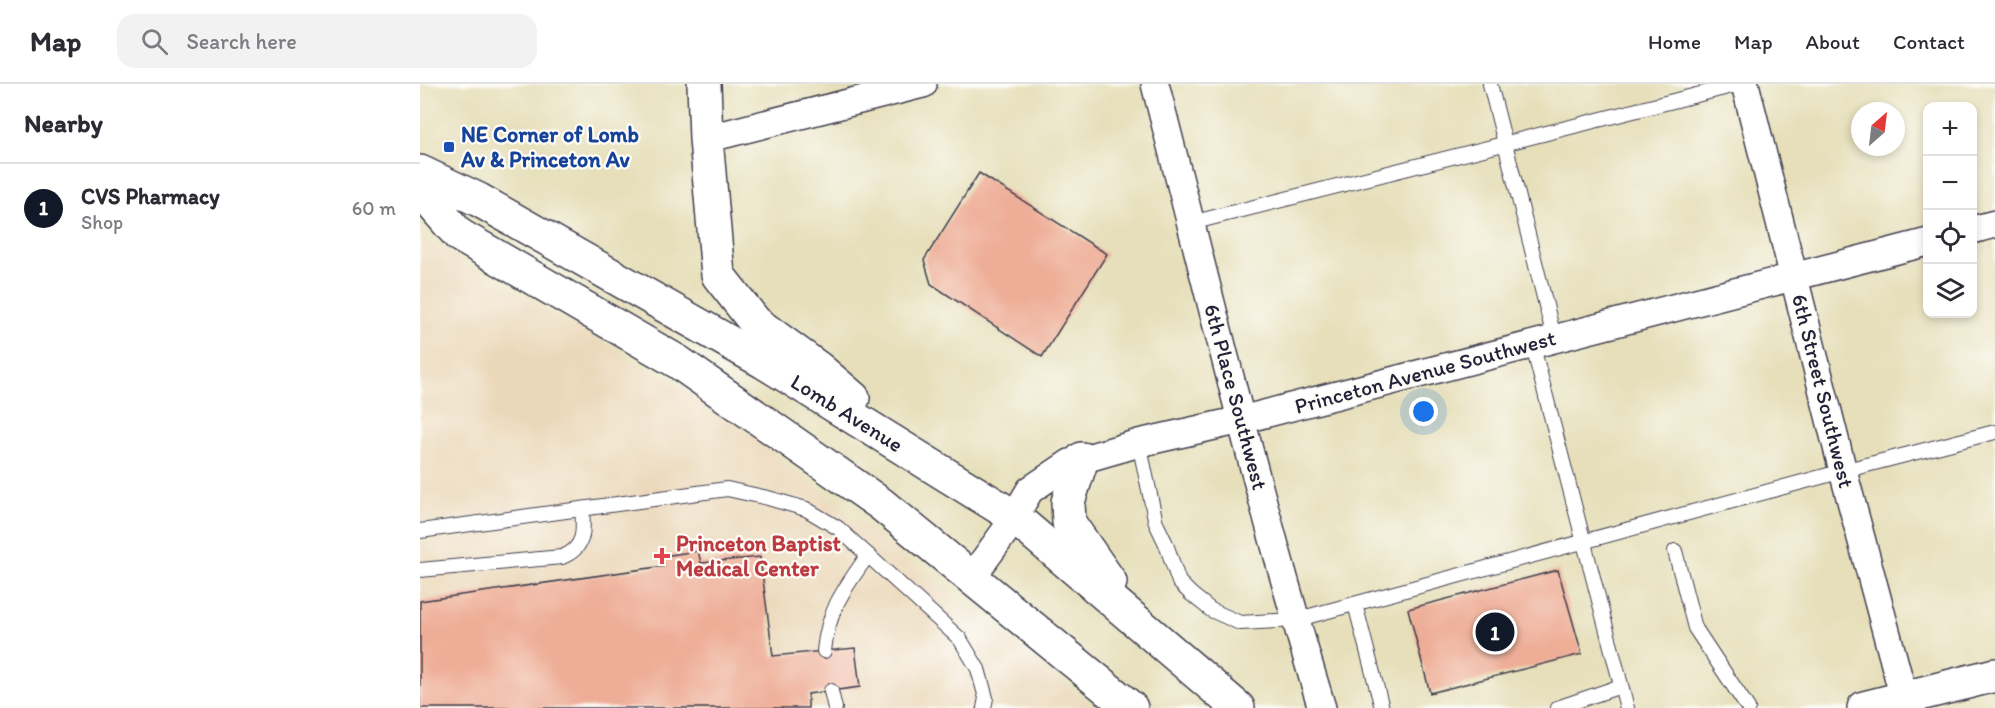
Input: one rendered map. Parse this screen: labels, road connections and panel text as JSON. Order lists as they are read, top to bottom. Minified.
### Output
{"streets":{"main road":["Lomb Avenue"],"street":["Princeton Avenue Southwest","6th Street Southwest","6th Place Southwest"]},"crossings":[["Princeton Avenue Southwest","6th Street Southwest"],["Princeton Avenue Southwest","6th Place Southwest"],["Princeton Avenue Southwest","Lomb Avenue"]],"places":{"transit":["NE Corner of Lomb Av & Princeton Av"],"health":["Princeton Baptist Medical Center"]},"north":"top right","page":{"header":"Map","search":"Search here","nav":["Home","Map","About","Contact"],"heading":"Nearby","map_buttons":["+","−"],"list":[{"mark":"1","name":"CVS Pharmacy","note":"Shop","value":"60 m"}],"pins":"1"}}
